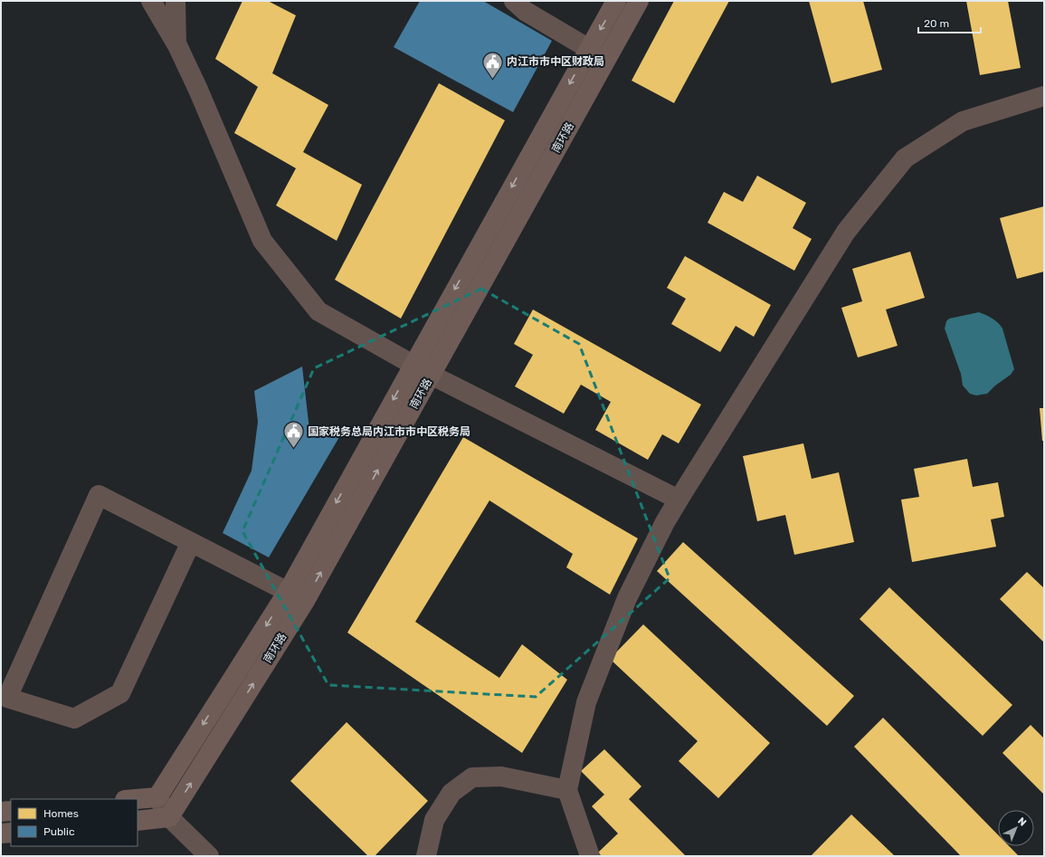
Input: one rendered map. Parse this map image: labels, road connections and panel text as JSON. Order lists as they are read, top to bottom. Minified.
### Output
{"streets":{"main road":["南环路"]},"places":{"public building":["内江市市中区财政局","国家税务总局内江市市中区税务局"]},"legend":["Homes","Public"],"scale_bar":"20 m","north":"top right"}
